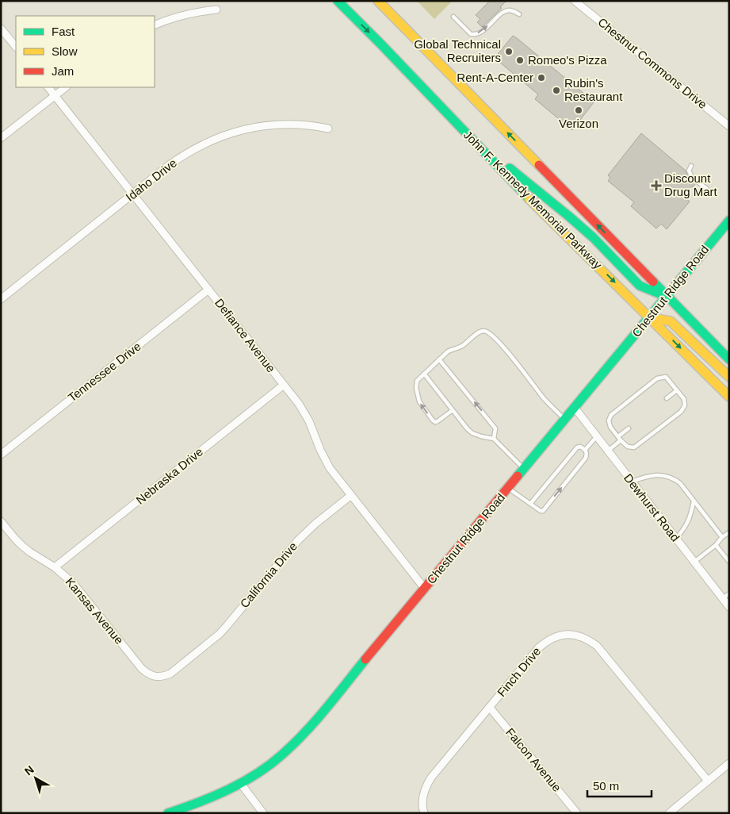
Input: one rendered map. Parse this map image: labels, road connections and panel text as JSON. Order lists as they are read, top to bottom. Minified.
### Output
{"streets":{"main road":["John F. Kennedy Memorial Parkway","Chestnut Ridge Road"],"street":["Chestnut Commons Drive","Idaho Drive","Defiance Avenue","Tennessee Drive","Nebraska Drive","Dewhurst Road","California Drive","Kansas Avenue","Finch Drive","Falcon Avenue"]},"crossings":[["Idaho Drive","Defiance Avenue"],["John F. Kennedy Memorial Parkway","Chestnut Ridge Road"],["Chestnut Ridge Road","Defiance Avenue"],["Chestnut Ridge Road","Dewhurst Road"],["Defiance Avenue","Tennessee Drive"],["Defiance Avenue","Nebraska Drive"],["Defiance Avenue","California Drive"],["Nebraska Drive","Kansas Avenue"],["California Drive","Kansas Avenue"],["Finch Drive","Falcon Avenue"]],"places":{"other":["Global Technical Recruiters","Romeo's Pizza","Rent-A-Center","Rubin's Restaurant","Verizon"],"health":["Discount Drug Mart"]},"legend":["Fast","Slow","Jam"],"scale_bar":"50 m","north":"top left"}
